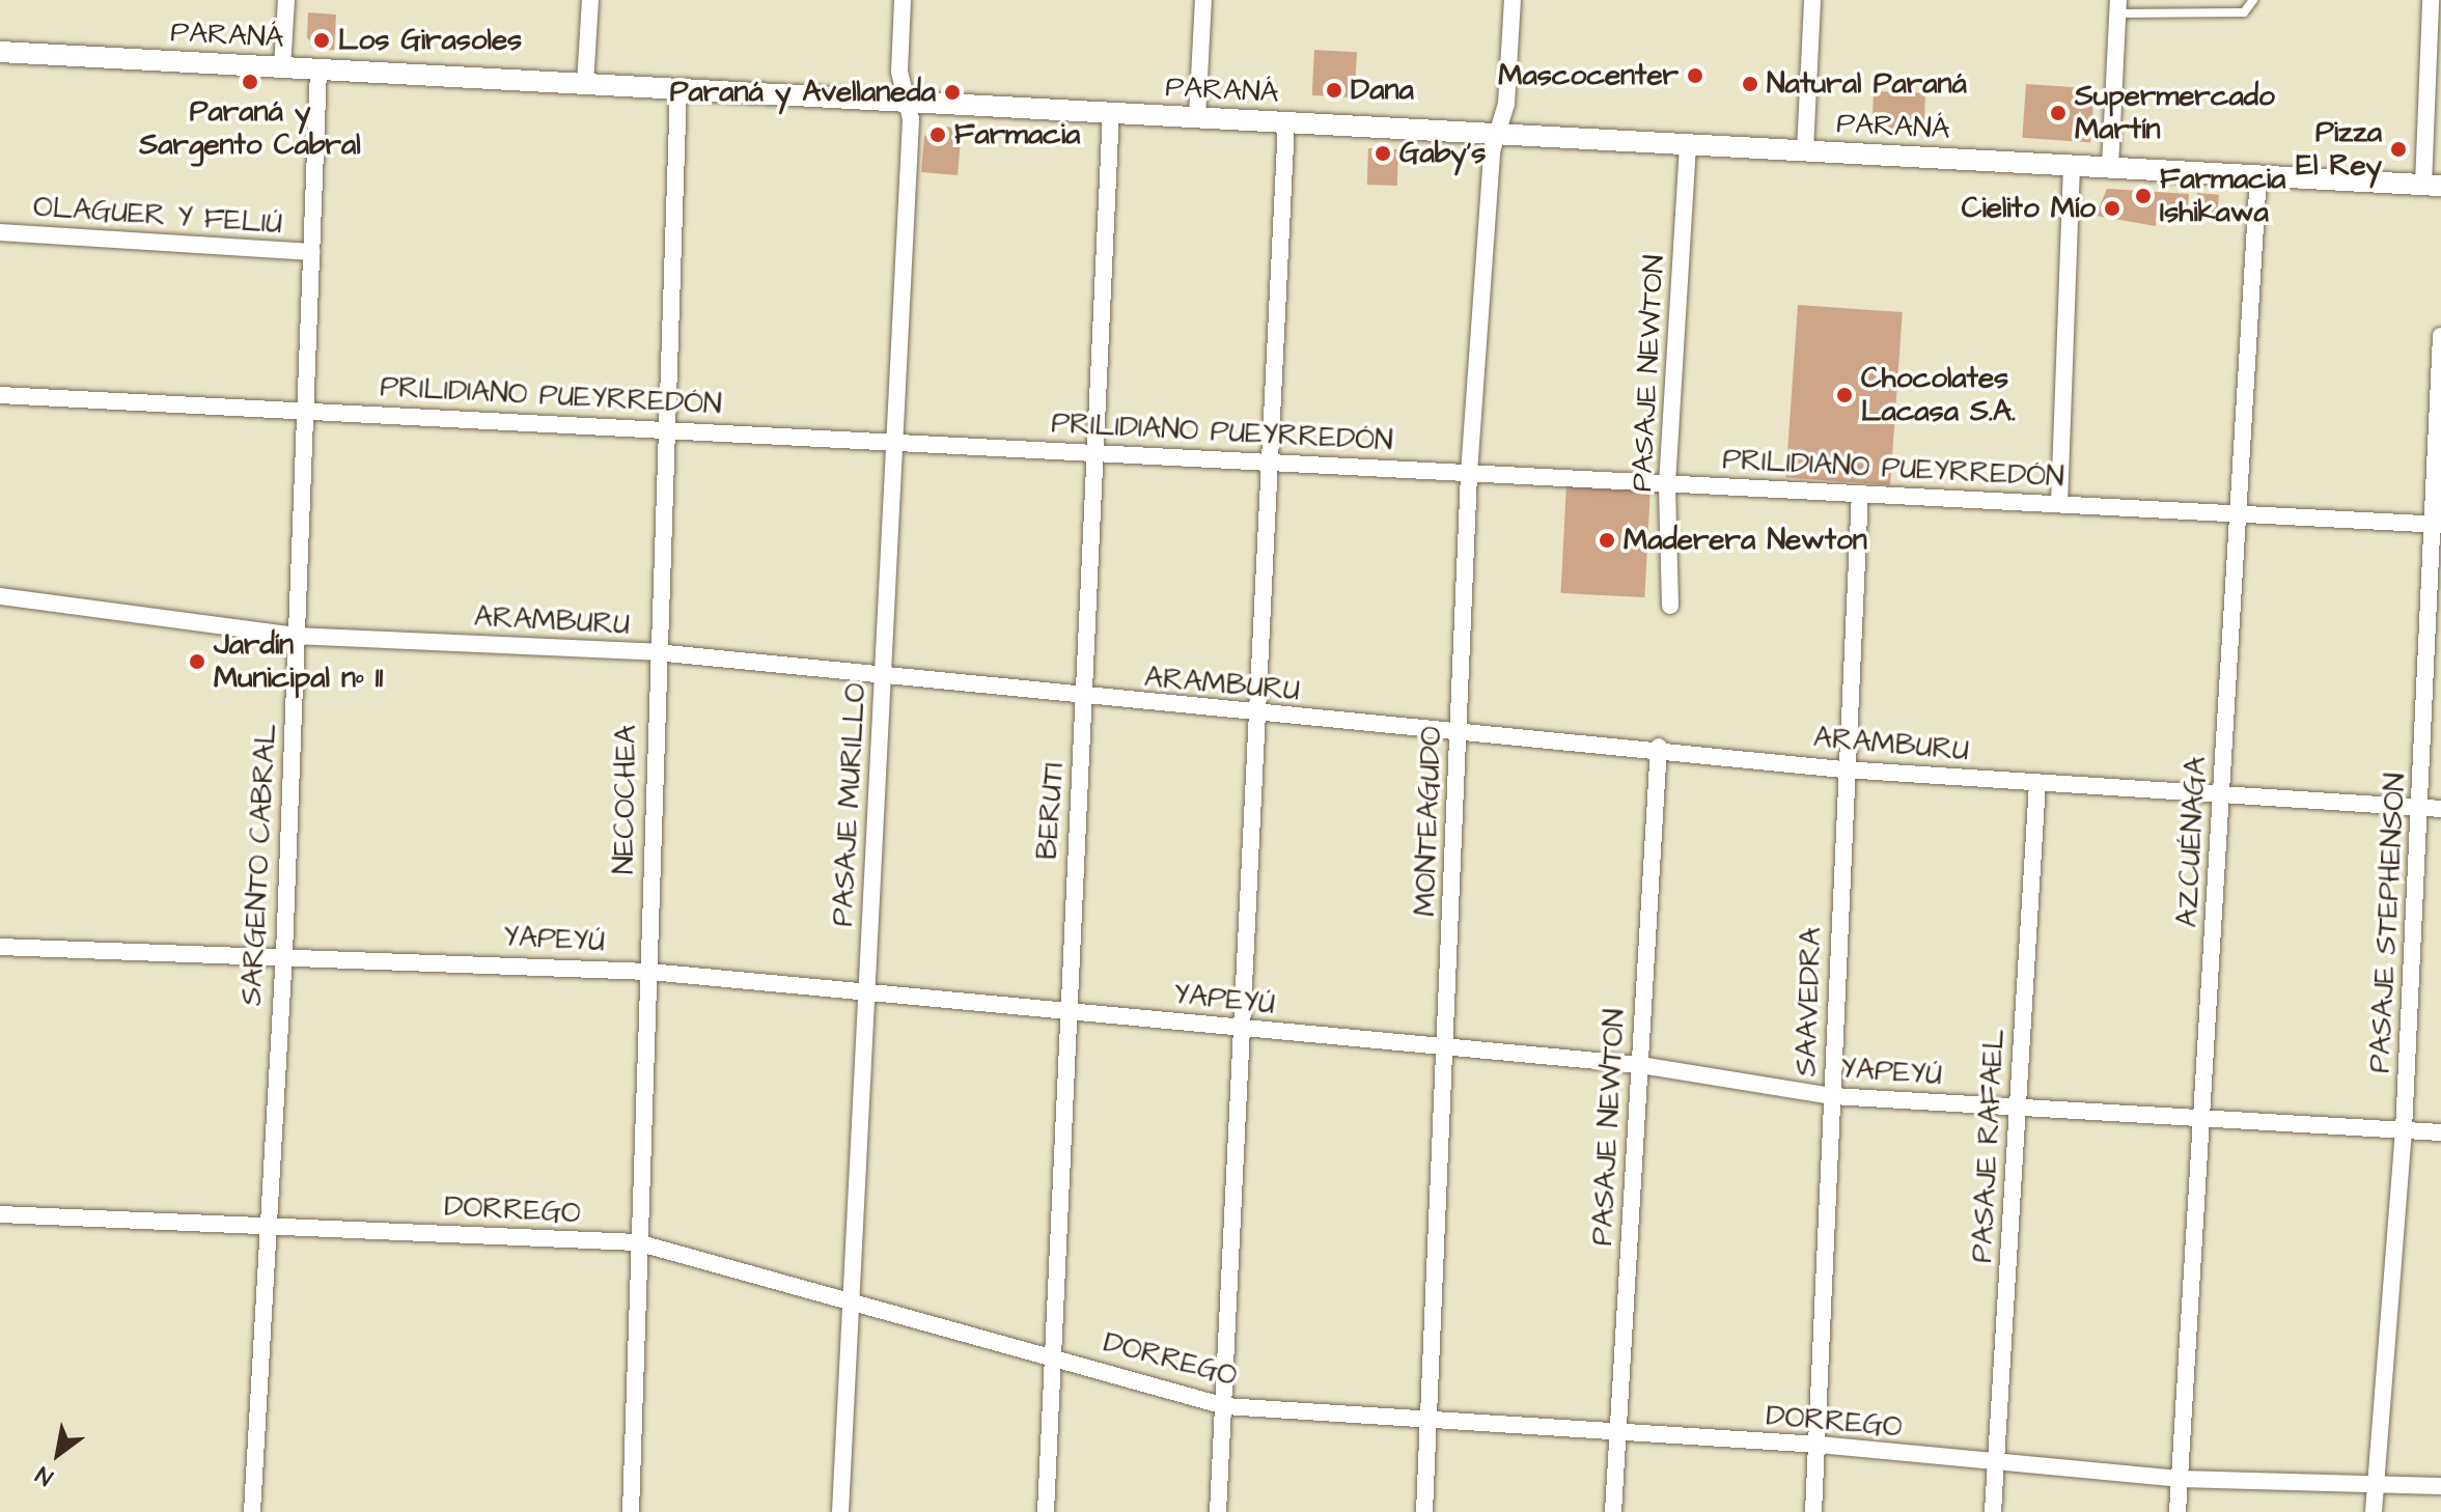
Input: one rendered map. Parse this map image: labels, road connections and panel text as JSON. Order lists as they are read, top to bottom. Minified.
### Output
{"streets":{"street":["PARANÁ","OLAGUER Y FELIÚ","PASAJE NEWTON","PRILIDIANO PUEYRREDÓN","ARAMBURU","NECOCHEA","PASAJE MURILLO","BERUTI","MONTEAGUDO","AZCUÉNAGA","SARGENTO CABRAL","PASAJE STEPHENSON","YAPEYÚ","SAAVEDRA","PASAJE RAFAEL","DORREGO"]},"crossings":[["PARANÁ","PASAJE NEWTON"],["PARANÁ","NECOCHEA"],["PARANÁ","PASAJE MURILLO"],["PARANÁ","BERUTI"],["PARANÁ","MONTEAGUDO"],["PARANÁ","AZCUÉNAGA"],["PARANÁ","SARGENTO CABRAL"],["OLAGUER Y FELIÚ","SARGENTO CABRAL"],["PASAJE NEWTON","PRILIDIANO PUEYRREDÓN"],["PASAJE NEWTON","ARAMBURU"],["PASAJE NEWTON","YAPEYÚ"],["PASAJE NEWTON","DORREGO"],["PRILIDIANO PUEYRREDÓN","NECOCHEA"],["PRILIDIANO PUEYRREDÓN","PASAJE MURILLO"],["PRILIDIANO PUEYRREDÓN","BERUTI"],["PRILIDIANO PUEYRREDÓN","MONTEAGUDO"],["PRILIDIANO PUEYRREDÓN","AZCUÉNAGA"],["PRILIDIANO PUEYRREDÓN","SARGENTO CABRAL"],["PRILIDIANO PUEYRREDÓN","PASAJE STEPHENSON"],["PRILIDIANO PUEYRREDÓN","SAAVEDRA"],["ARAMBURU","NECOCHEA"],["ARAMBURU","PASAJE MURILLO"],["ARAMBURU","BERUTI"],["ARAMBURU","MONTEAGUDO"],["ARAMBURU","AZCUÉNAGA"],["ARAMBURU","SARGENTO CABRAL"],["ARAMBURU","PASAJE STEPHENSON"],["ARAMBURU","SAAVEDRA"],["ARAMBURU","PASAJE RAFAEL"],["NECOCHEA","YAPEYÚ"],["NECOCHEA","DORREGO"],["PASAJE MURILLO","YAPEYÚ"],["PASAJE MURILLO","DORREGO"],["BERUTI","YAPEYÚ"],["BERUTI","DORREGO"],["MONTEAGUDO","YAPEYÚ"],["MONTEAGUDO","DORREGO"],["AZCUÉNAGA","YAPEYÚ"],["AZCUÉNAGA","DORREGO"],["SARGENTO CABRAL","YAPEYÚ"],["SARGENTO CABRAL","DORREGO"],["PASAJE STEPHENSON","YAPEYÚ"],["PASAJE STEPHENSON","DORREGO"],["YAPEYÚ","SAAVEDRA"],["YAPEYÚ","PASAJE RAFAEL"],["SAAVEDRA","DORREGO"],["PASAJE RAFAEL","DORREGO"]],"places":["Los Girasoles","Mascocenter","Paraná y Sargento Cabral","Natural Paraná","Dana","Paraná y Avellaneda","Supermercado Martín","Farmacia","Pizza El Rey","Gaby's","Farmacia Ishikawa","Cielito Mío","Chocolates Lacasa S.A.","Maderera Newton","Jardín Municipal nº 11"],"north":"bottom left"}
